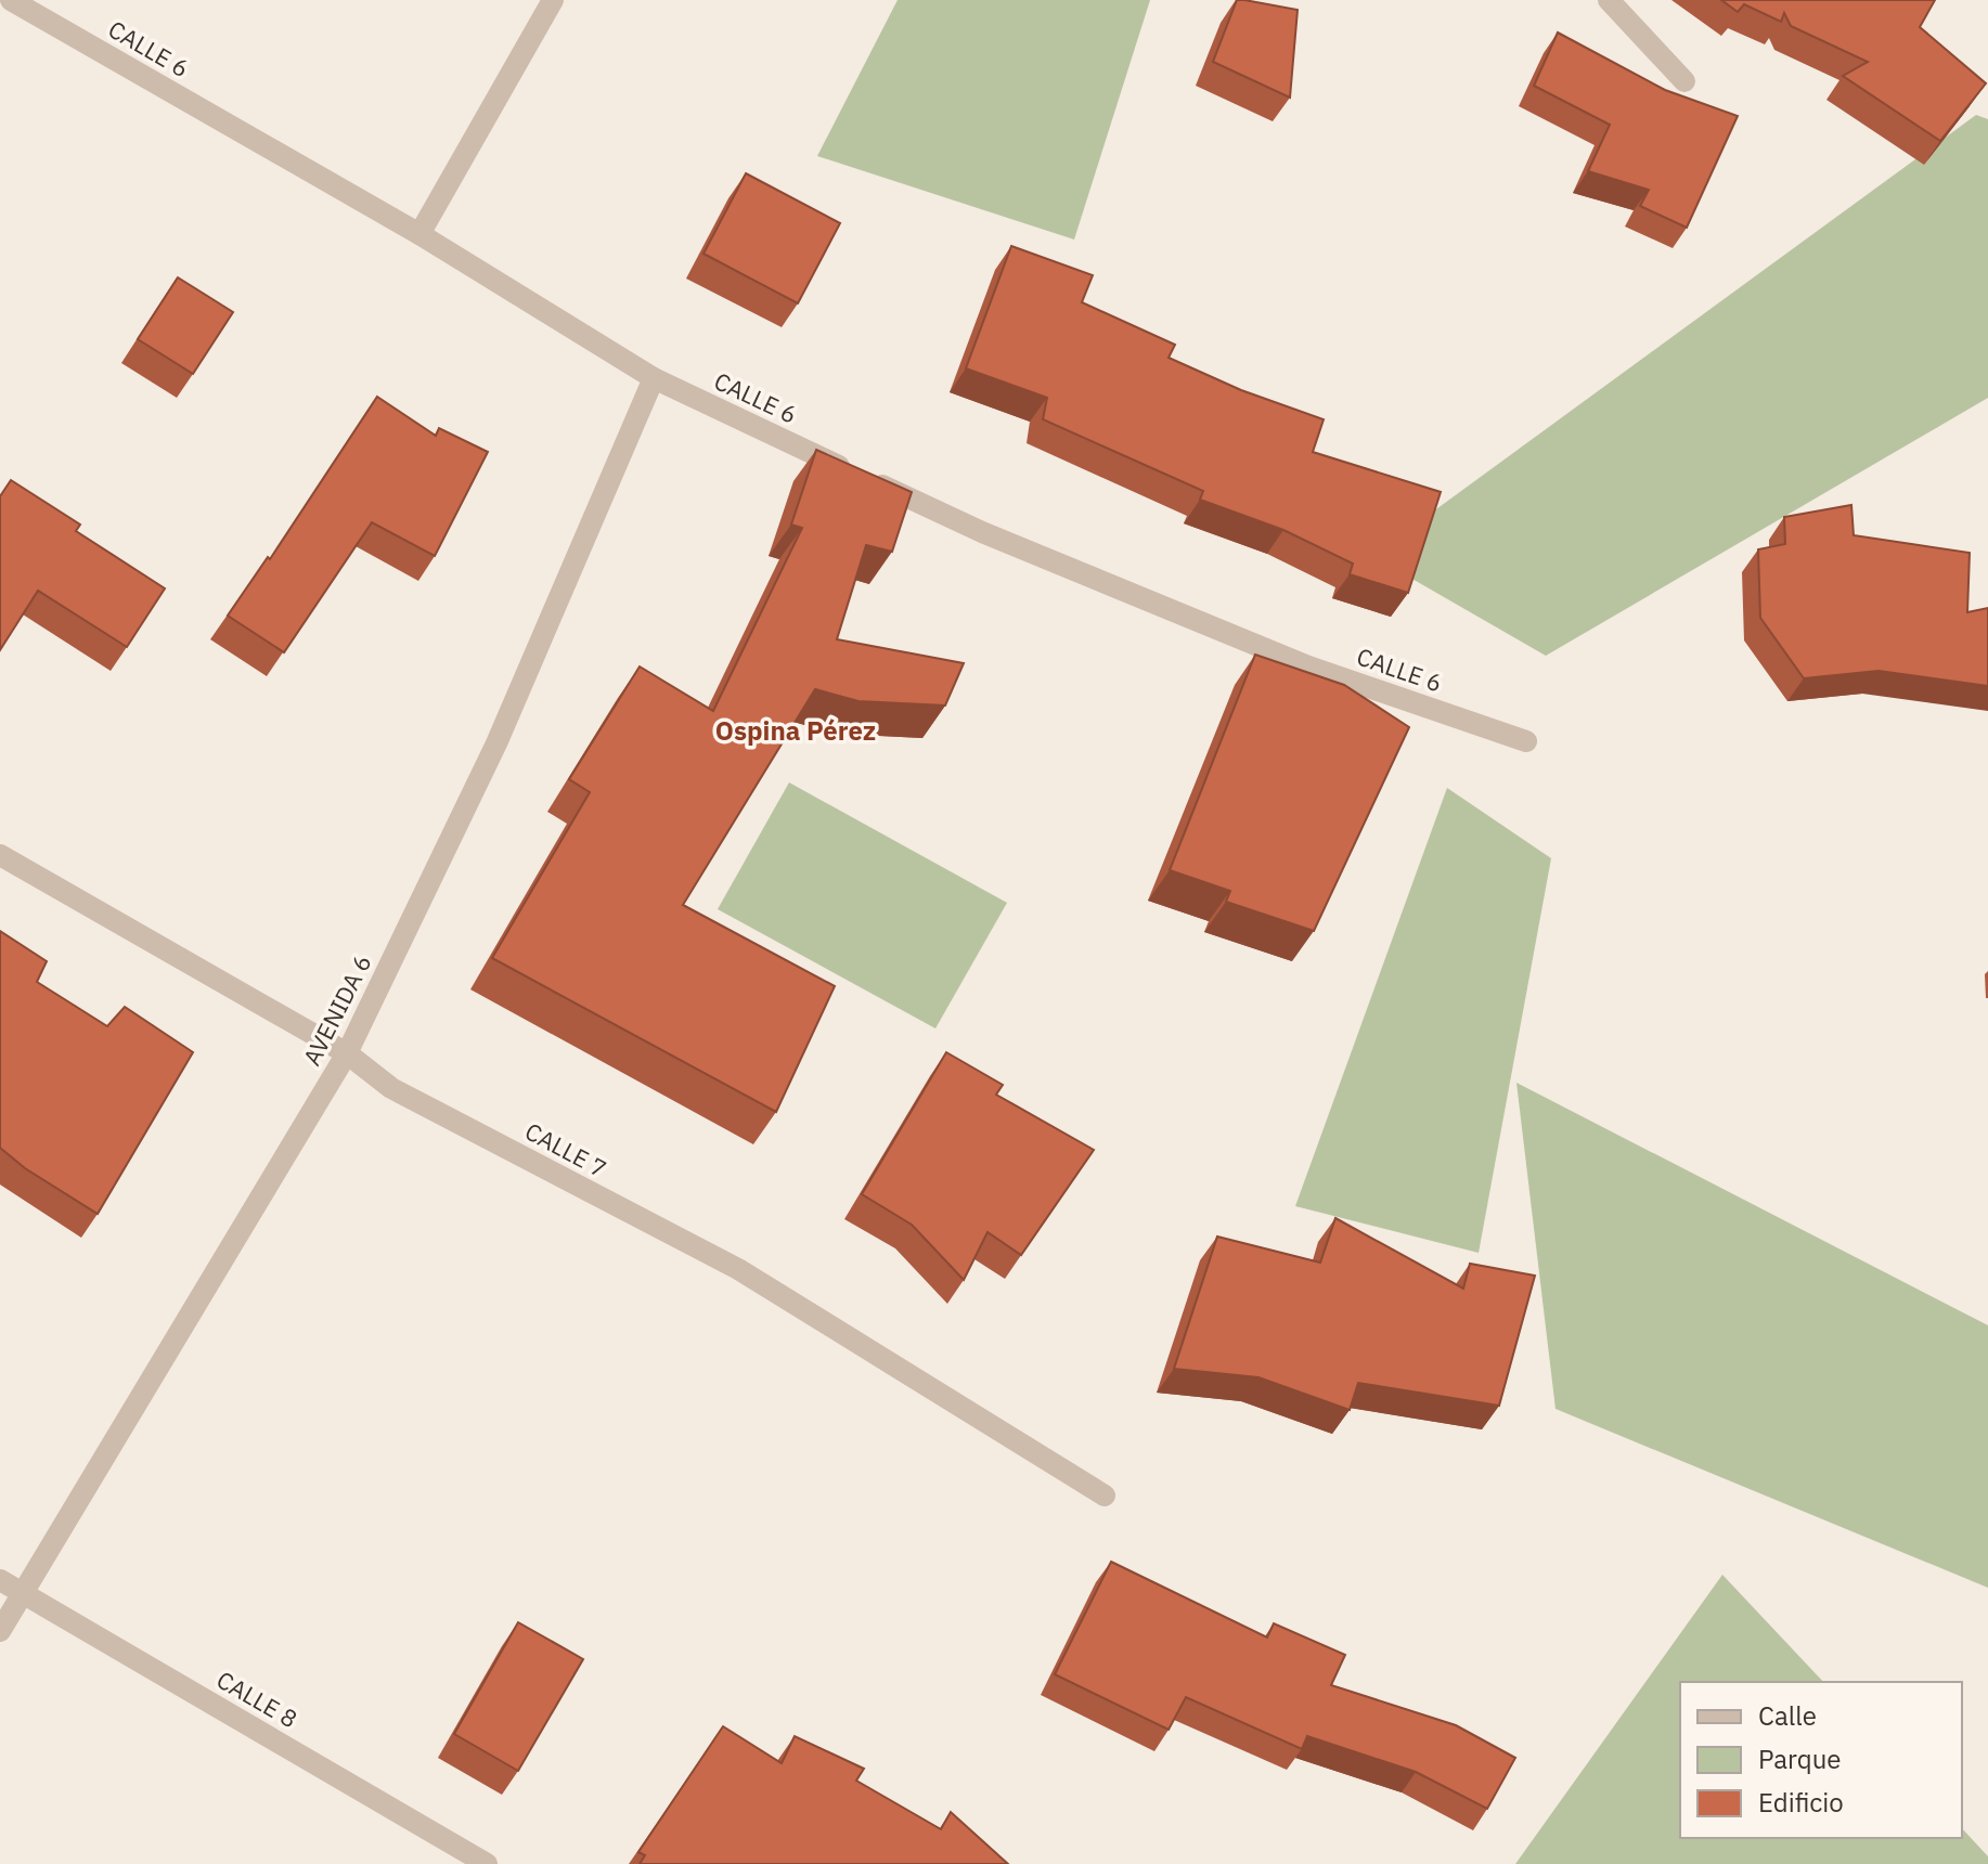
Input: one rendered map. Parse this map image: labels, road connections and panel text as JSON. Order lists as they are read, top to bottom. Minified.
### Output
{"streets":{"street":["CALLE 6","AVENIDA 6","CALLE 7","CALLE 8"]},"crossings":[["CALLE 6","AVENIDA 6"],["AVENIDA 6","CALLE 7"],["AVENIDA 6","CALLE 8"]],"districts":["Ospina Pérez"],"legend":["Calle","Parque","Edificio"]}
